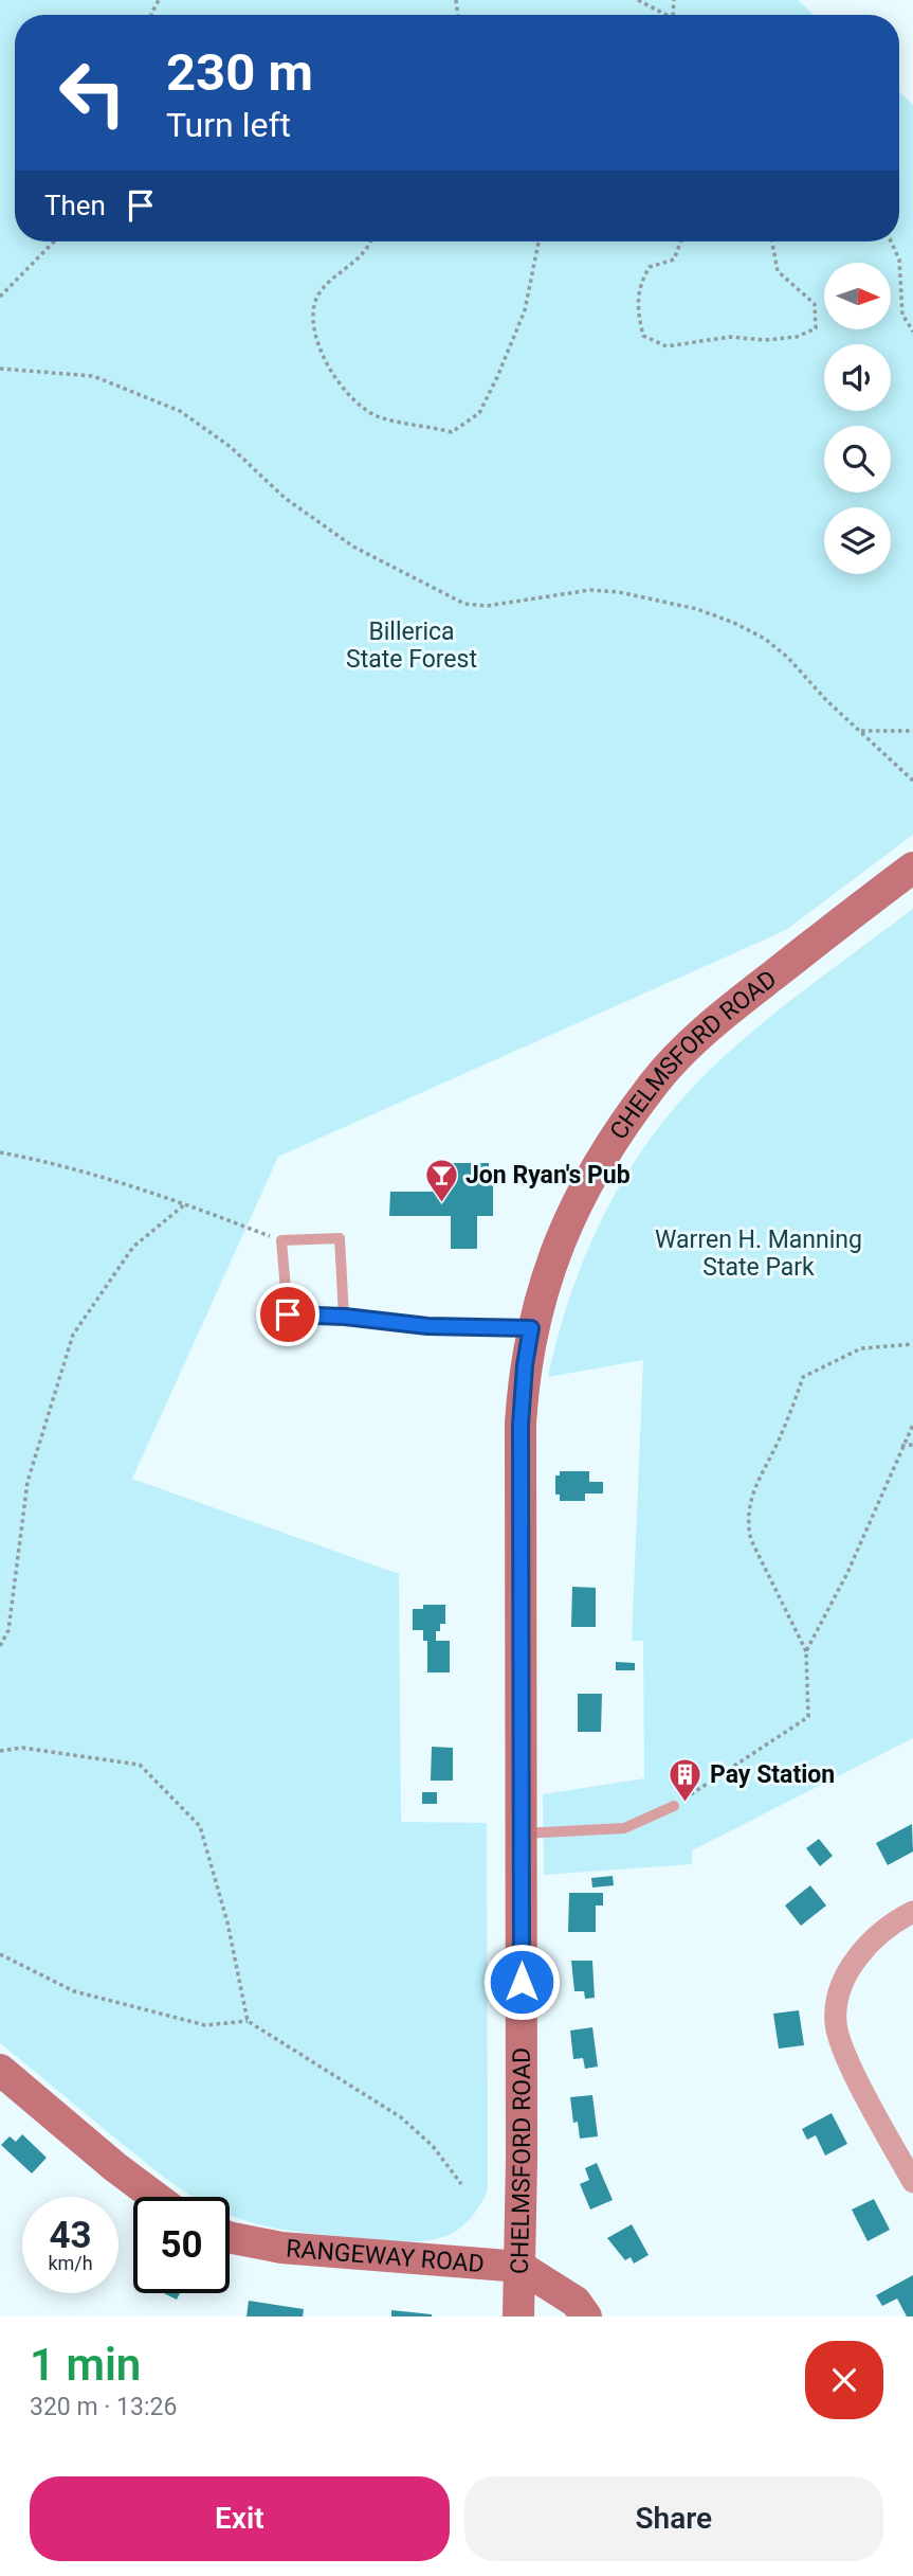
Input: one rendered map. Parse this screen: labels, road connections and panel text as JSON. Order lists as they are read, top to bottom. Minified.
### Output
{"streets":{"main road":["CHELMSFORD ROAD","RANGEWAY ROAD"]},"crossings":[["CHELMSFORD ROAD","RANGEWAY ROAD"]],"parks":["Billerica State Forest","Warren H. Manning State Park"],"places":{"bar":["Jon Ryan's Pub"],"building":["Pay Station"]},"north":"right","page":{"turn":["230 m","Turn left"],"then":"Then","speed":"43 km/h","limit":"50","heading":["1 min","320 m · 13:26"],"buttons":["Exit","Share"]}}
